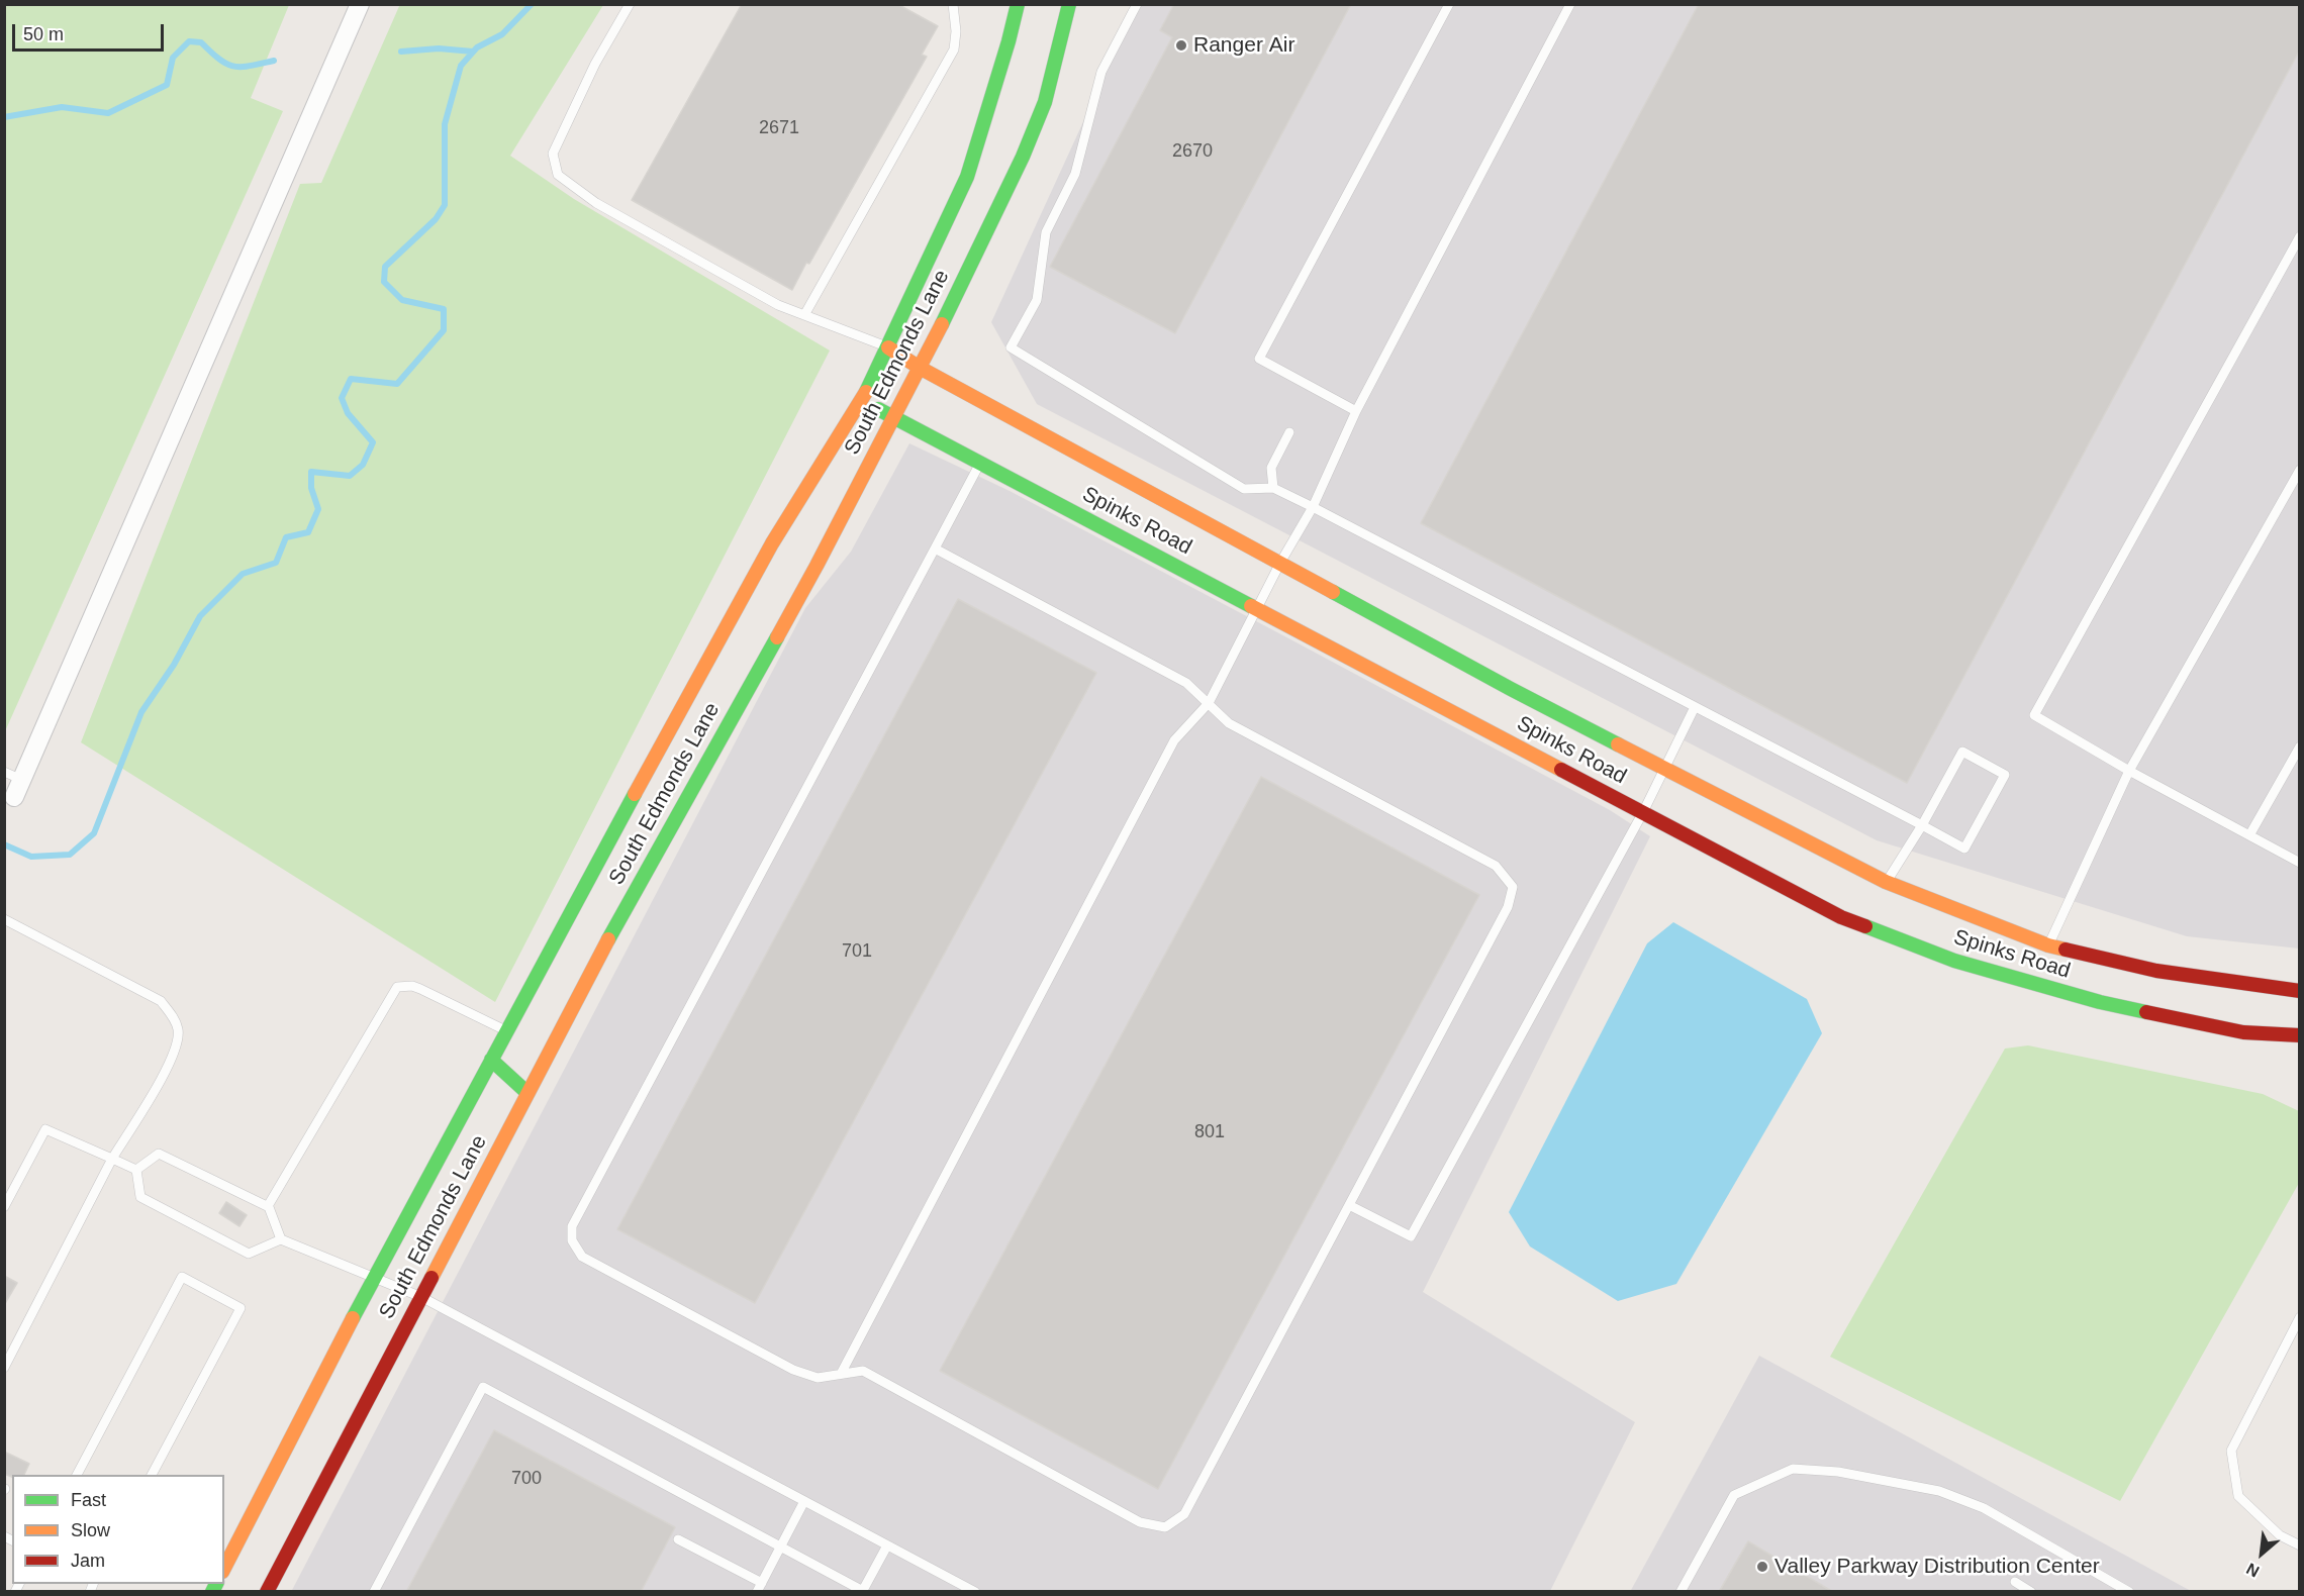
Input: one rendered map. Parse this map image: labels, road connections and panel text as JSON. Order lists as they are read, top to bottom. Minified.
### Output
{"streets":{"main road":["South Edmonds Lane","Spinks Road"]},"crossings":[["South Edmonds Lane","Spinks Road"]],"places":["Ranger Air","Valley Parkway Distribution Center"],"house_numbers":["2671","2670","701","801","700"],"legend":["Fast","Slow","Jam"],"scale_bar":"50 m","north":"bottom left"}
